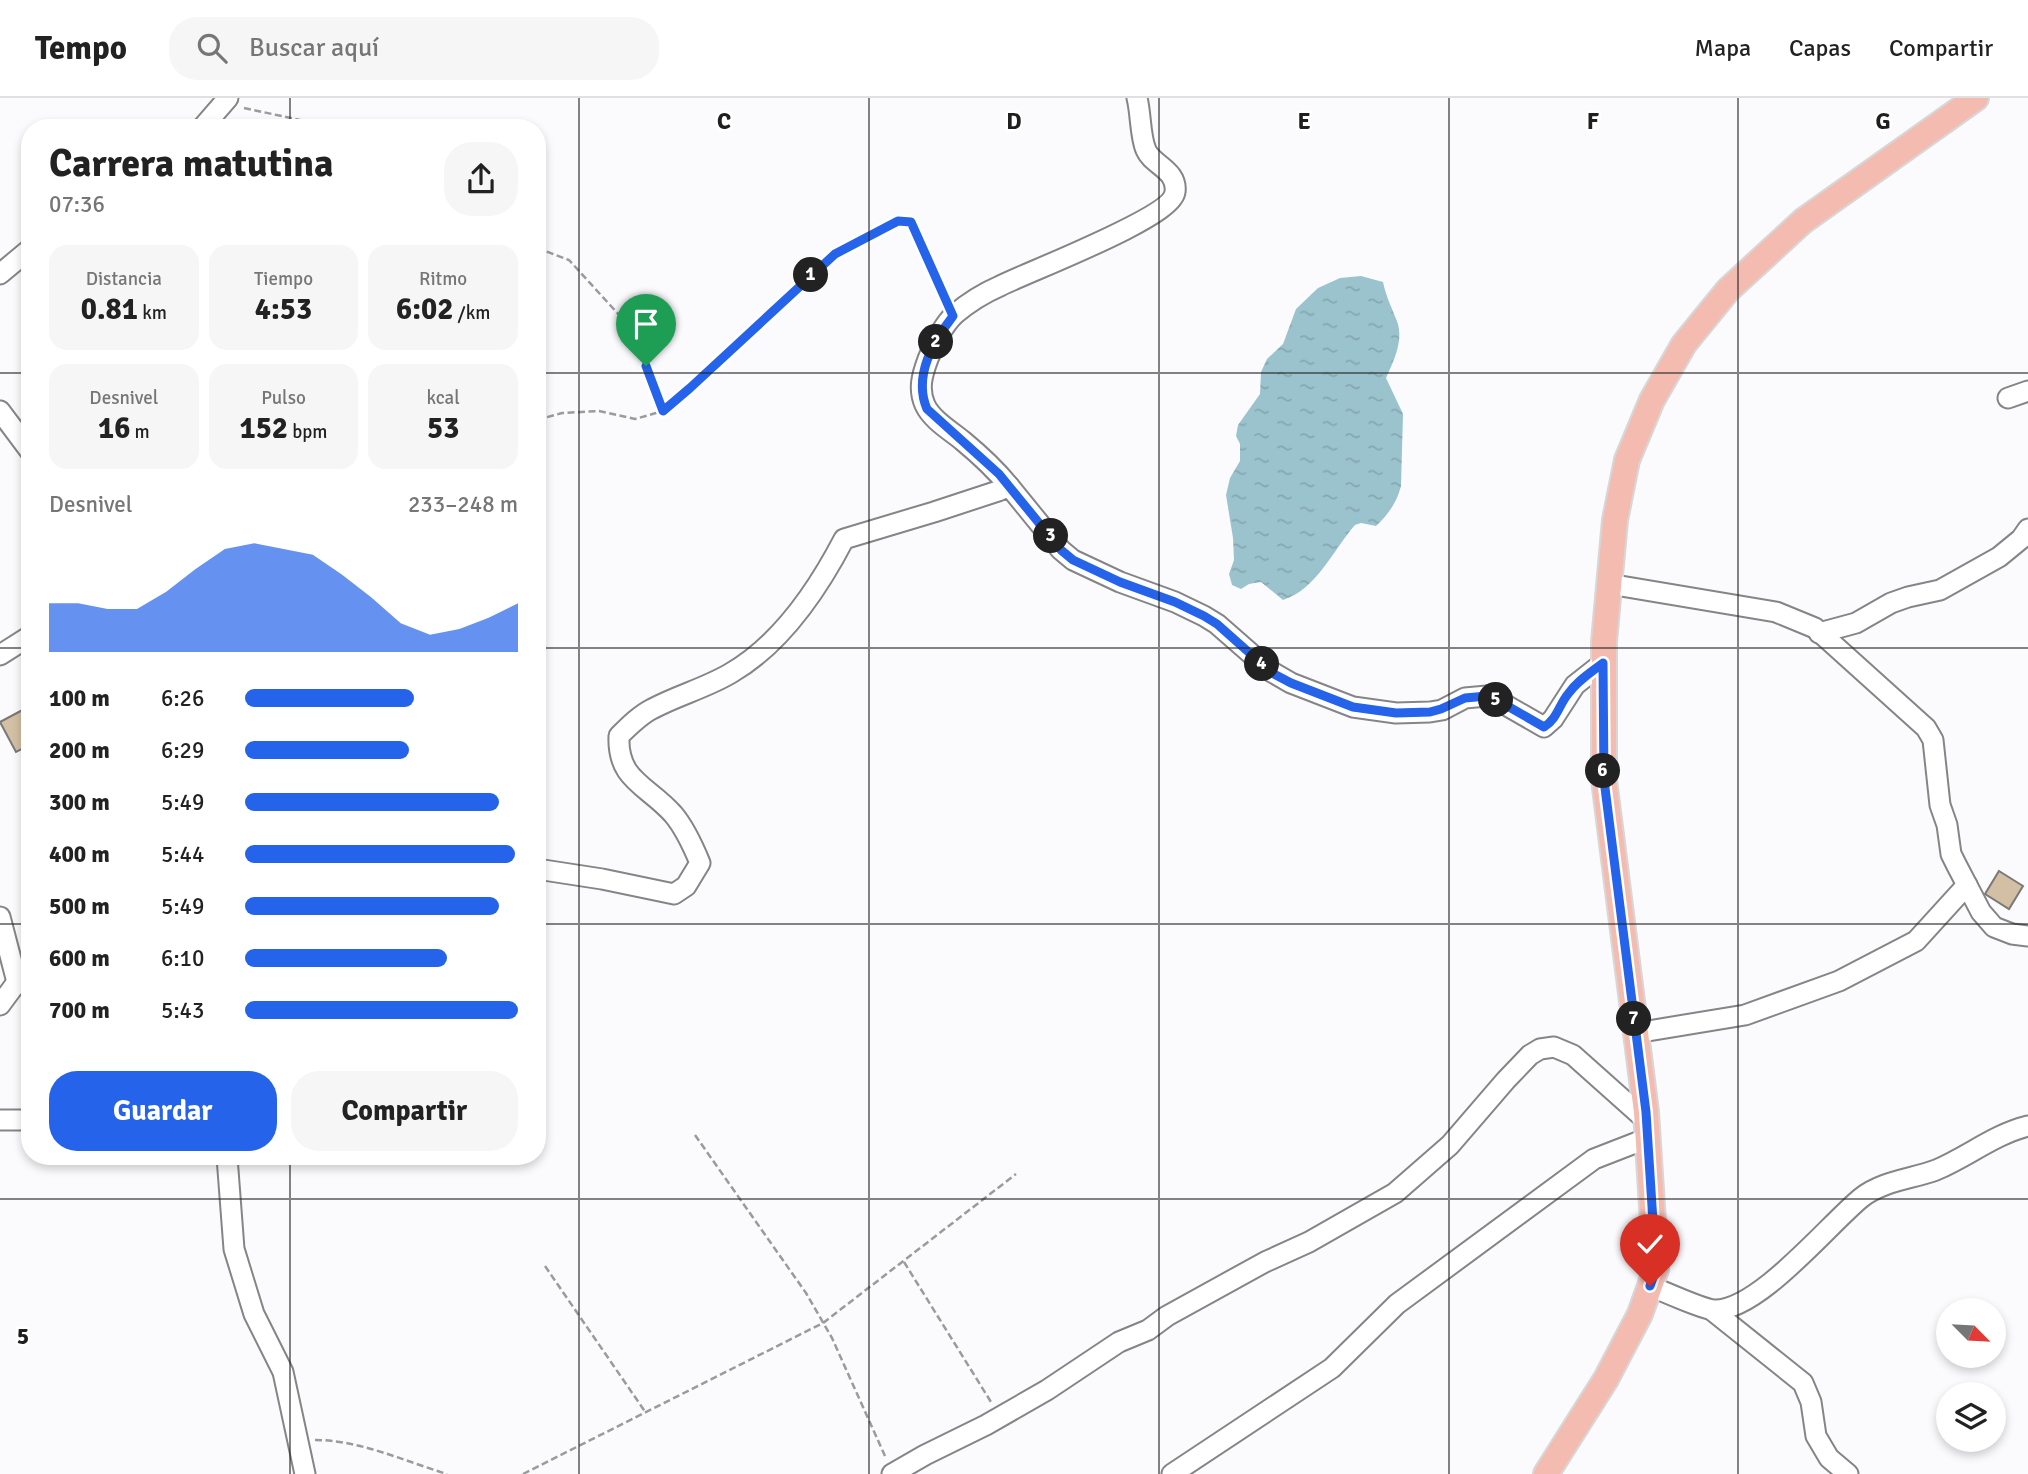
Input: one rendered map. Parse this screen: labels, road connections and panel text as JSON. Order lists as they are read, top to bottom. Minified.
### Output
{"north":"bottom right","page":{"header":"Tempo","search":"Buscar aquí","nav":["Mapa","Capas","Compartir"],"heading":["Carrera matutina","07:36"],"stats":[["Distancia","0.81 km"],["Tiempo","4:53"],["Ritmo","6:02 /km"],["Desnivel","16 m"],["Pulso","152 bpm"],["kcal","53"]],"pins":["1","2","3","4","5","6","7"],"chart":["Desnivel","233–248 m"],"list":[{"name":"100 m","note":"6:26"},{"name":"200 m","note":"6:29"},{"name":"300 m","note":"5:49"},{"name":"400 m","note":"5:44"},{"name":"500 m","note":"5:49"},{"name":"600 m","note":"6:10"},{"name":"700 m","note":"5:43"}],"buttons":["Guardar","Compartir"]},"grid":{"columns":["C","D","E","F","G"],"rows":["5"]}}
